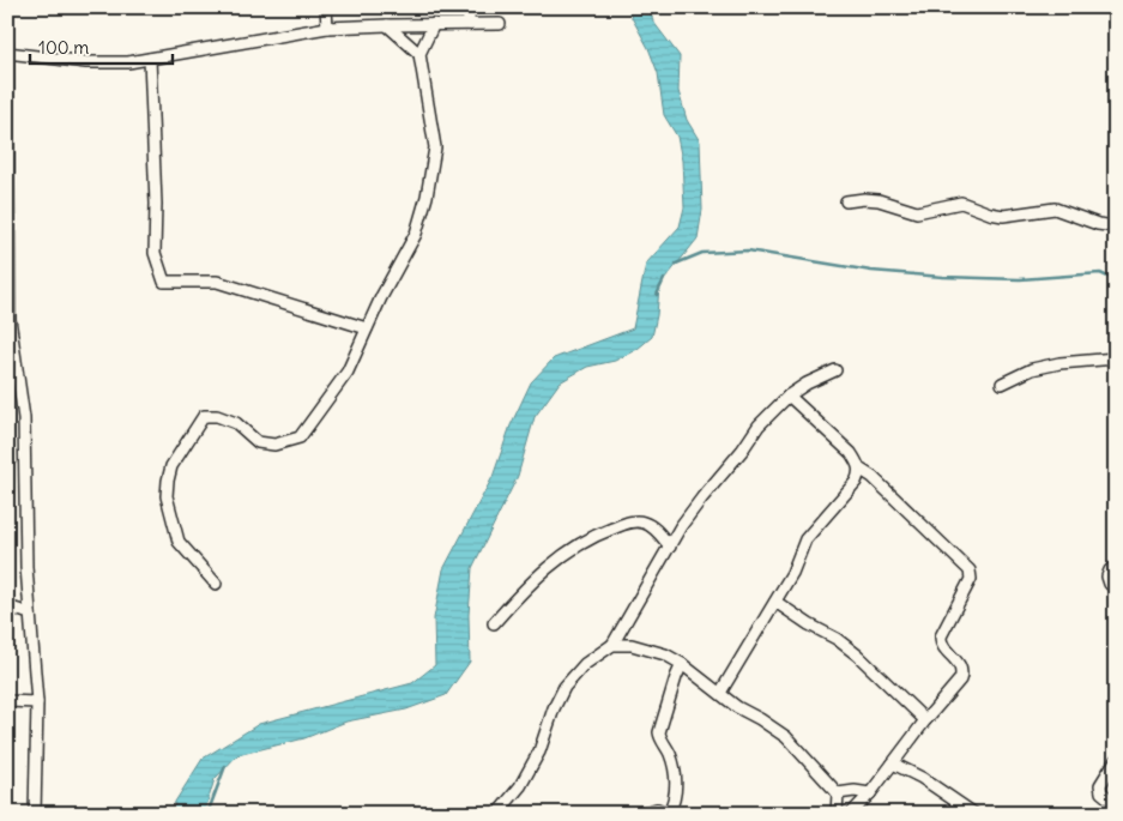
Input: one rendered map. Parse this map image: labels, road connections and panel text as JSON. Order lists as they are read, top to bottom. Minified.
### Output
{"scale_bar":"100 m"}
